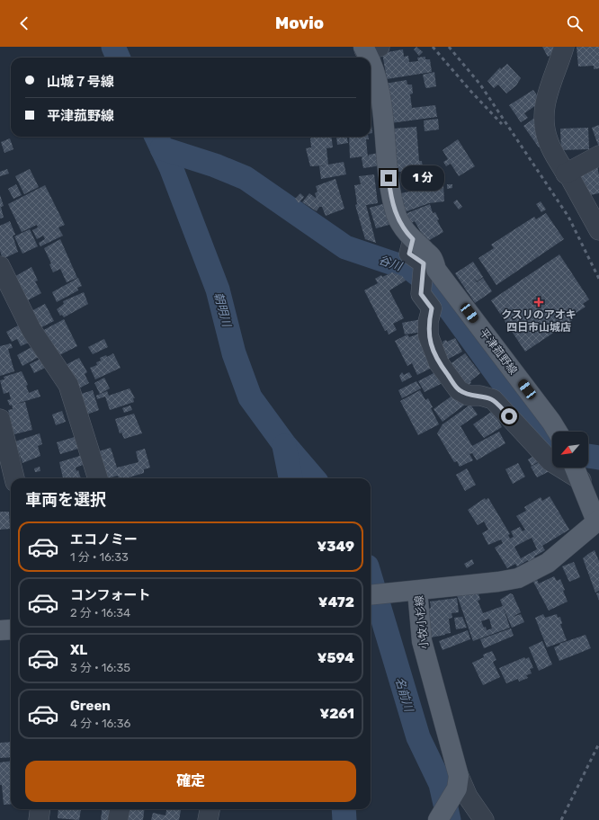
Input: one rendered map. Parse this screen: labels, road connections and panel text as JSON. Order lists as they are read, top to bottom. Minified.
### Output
{"streets":{"main road":["平津菰野線","小牧小杉線"]},"water":["谷川","朝明川","名前川"],"places":{"health":["クスリのアオキ 四日市山城店"]},"north":"bottom left","page":{"header":"Movio","banner":["山城７号線","平津菰野線"],"bubble":"1 分","heading":"車両を選択","list":[{"name":"エコノミー","note":"1 分 · 16:33","value":"¥349"},{"name":"コンフォート","note":"2 分 · 16:34","value":"¥472"},{"name":"XL","note":"3 分 · 16:35","value":"¥594"},{"name":"Green","note":"4 分 · 16:36","value":"¥261"}],"buttons":"確定"}}
